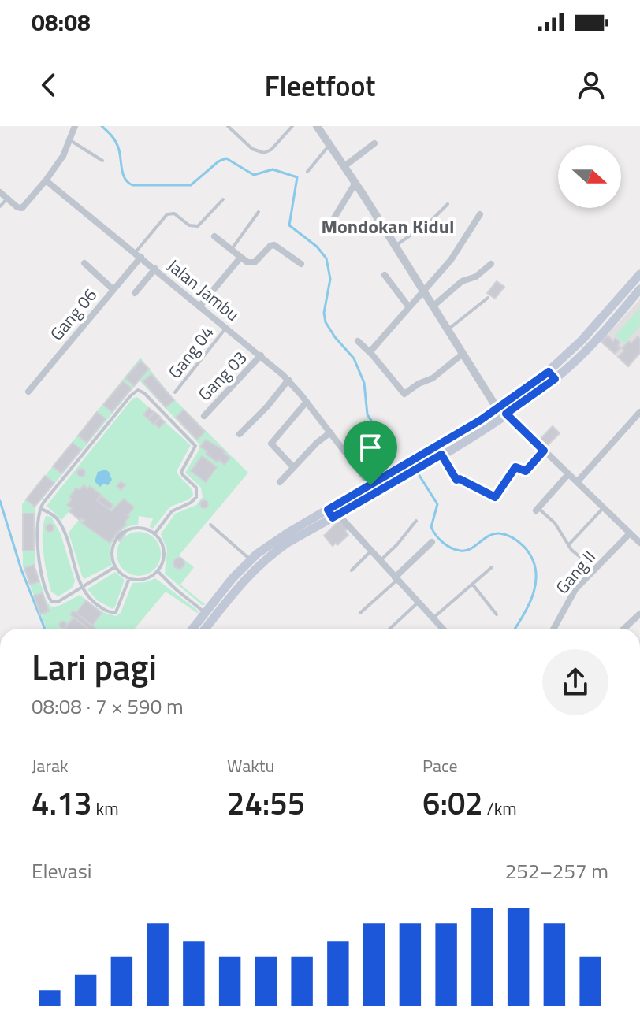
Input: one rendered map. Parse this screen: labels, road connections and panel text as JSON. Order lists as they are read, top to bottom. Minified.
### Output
{"streets":{"street":["Jalan Jambu","Gang 06","Gang 03","Gang II"],"lane":["Gang 04"]},"crossings":[["Jalan Jambu","Gang 06"],["Jalan Jambu","Gang 04"],["Jalan Jambu","Gang 03"]],"districts":["Mondokan Kidul"],"north":"right","page":{"status":"08:08","header":"Fleetfoot","heading":["Lari pagi","08:08 · 7 × 590 m"],"stats":[["Jarak","4.13 km"],["Waktu","24:55"],["Pace","6:02 /km"]],"chart":["Elevasi","252–257 m"]}}
